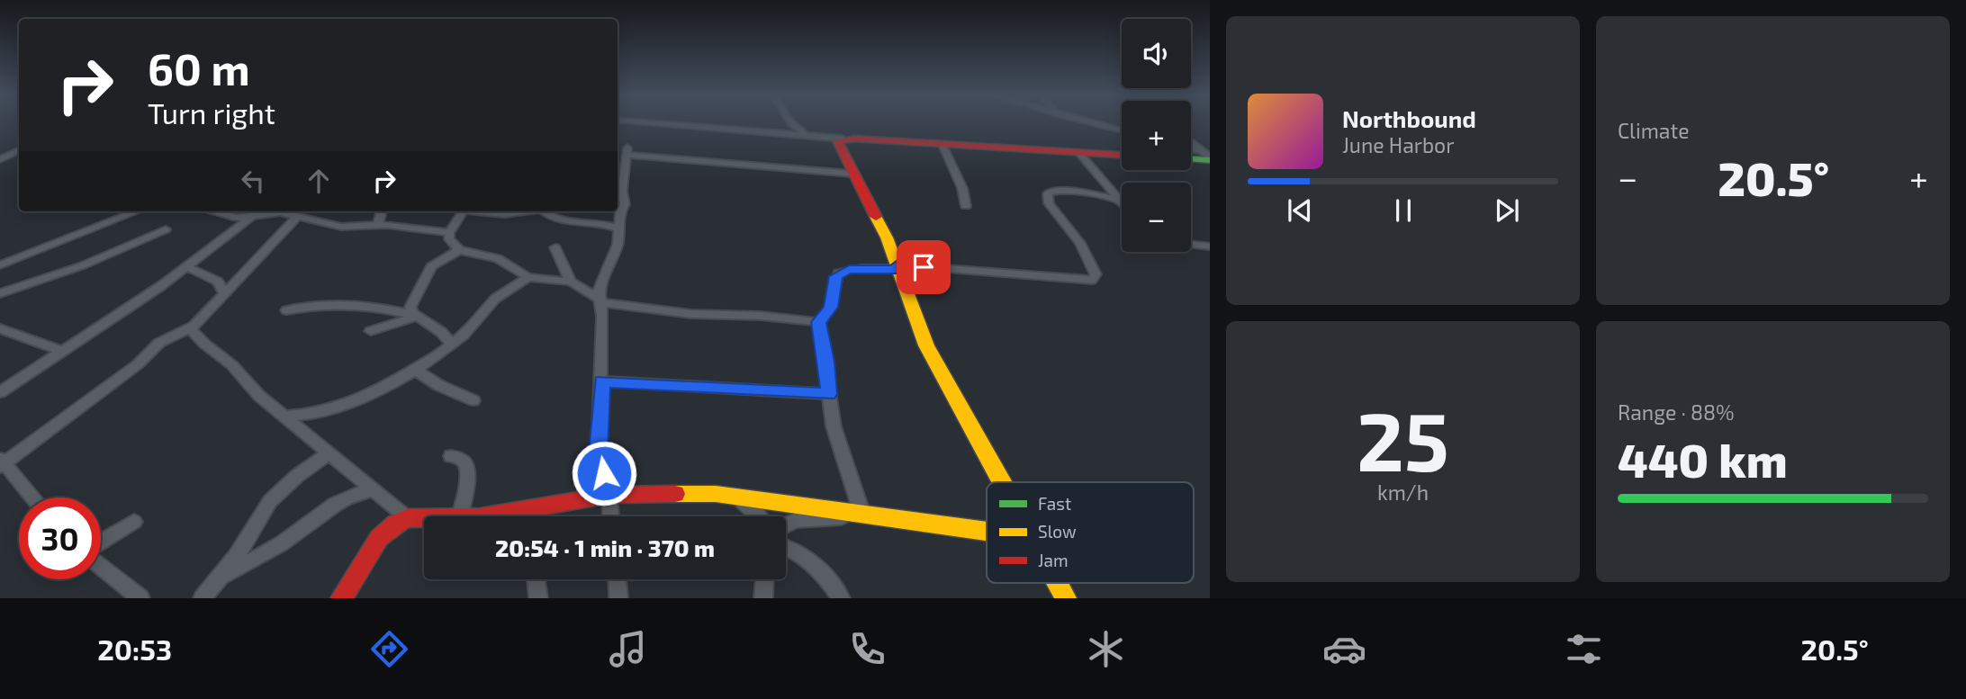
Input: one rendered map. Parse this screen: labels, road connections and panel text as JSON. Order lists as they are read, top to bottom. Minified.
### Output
{"legend":["Fast","Slow","Jam"],"page":{"tile":["Climate",["25","km/h"],["Range · 88%","440 km"]],"map_buttons":["+","−"],"turn":["60 m","Turn right"],"song":["Northbound","June Harbor"],"heat":["−","20.5°","+"],"limit":"30","trip":"20:54 · 1 min · 370 m","tabs":["20:53","20.5°"]}}
